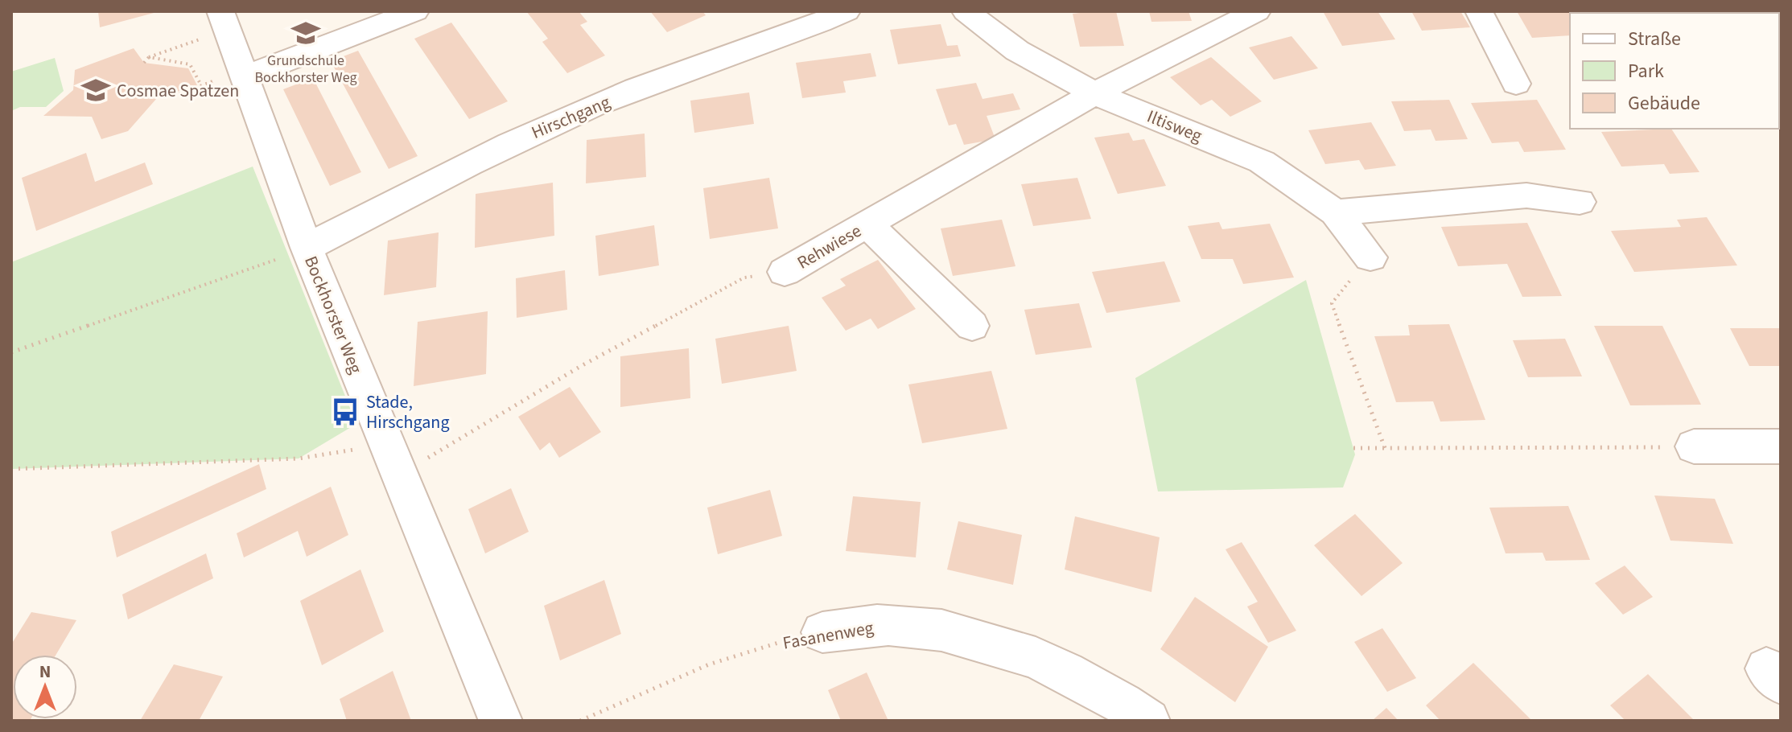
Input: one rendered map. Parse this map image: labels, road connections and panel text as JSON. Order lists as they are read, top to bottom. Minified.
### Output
{"streets":{"street":["Hirschgang","Iltisweg","Rehwiese","Bockhorster Weg","Fasanenweg"]},"crossings":[["Hirschgang","Bockhorster Weg"],["Iltisweg","Rehwiese"],["Rehwiese","Bockhorster Weg"]],"places":{"school or university":["Grundschule Bockhorster Weg","Cosmae Spatzen"],"bus stop":["Stade, Hirschgang"]},"legend":["Straße","Park","Gebäude"],"north":"top"}
